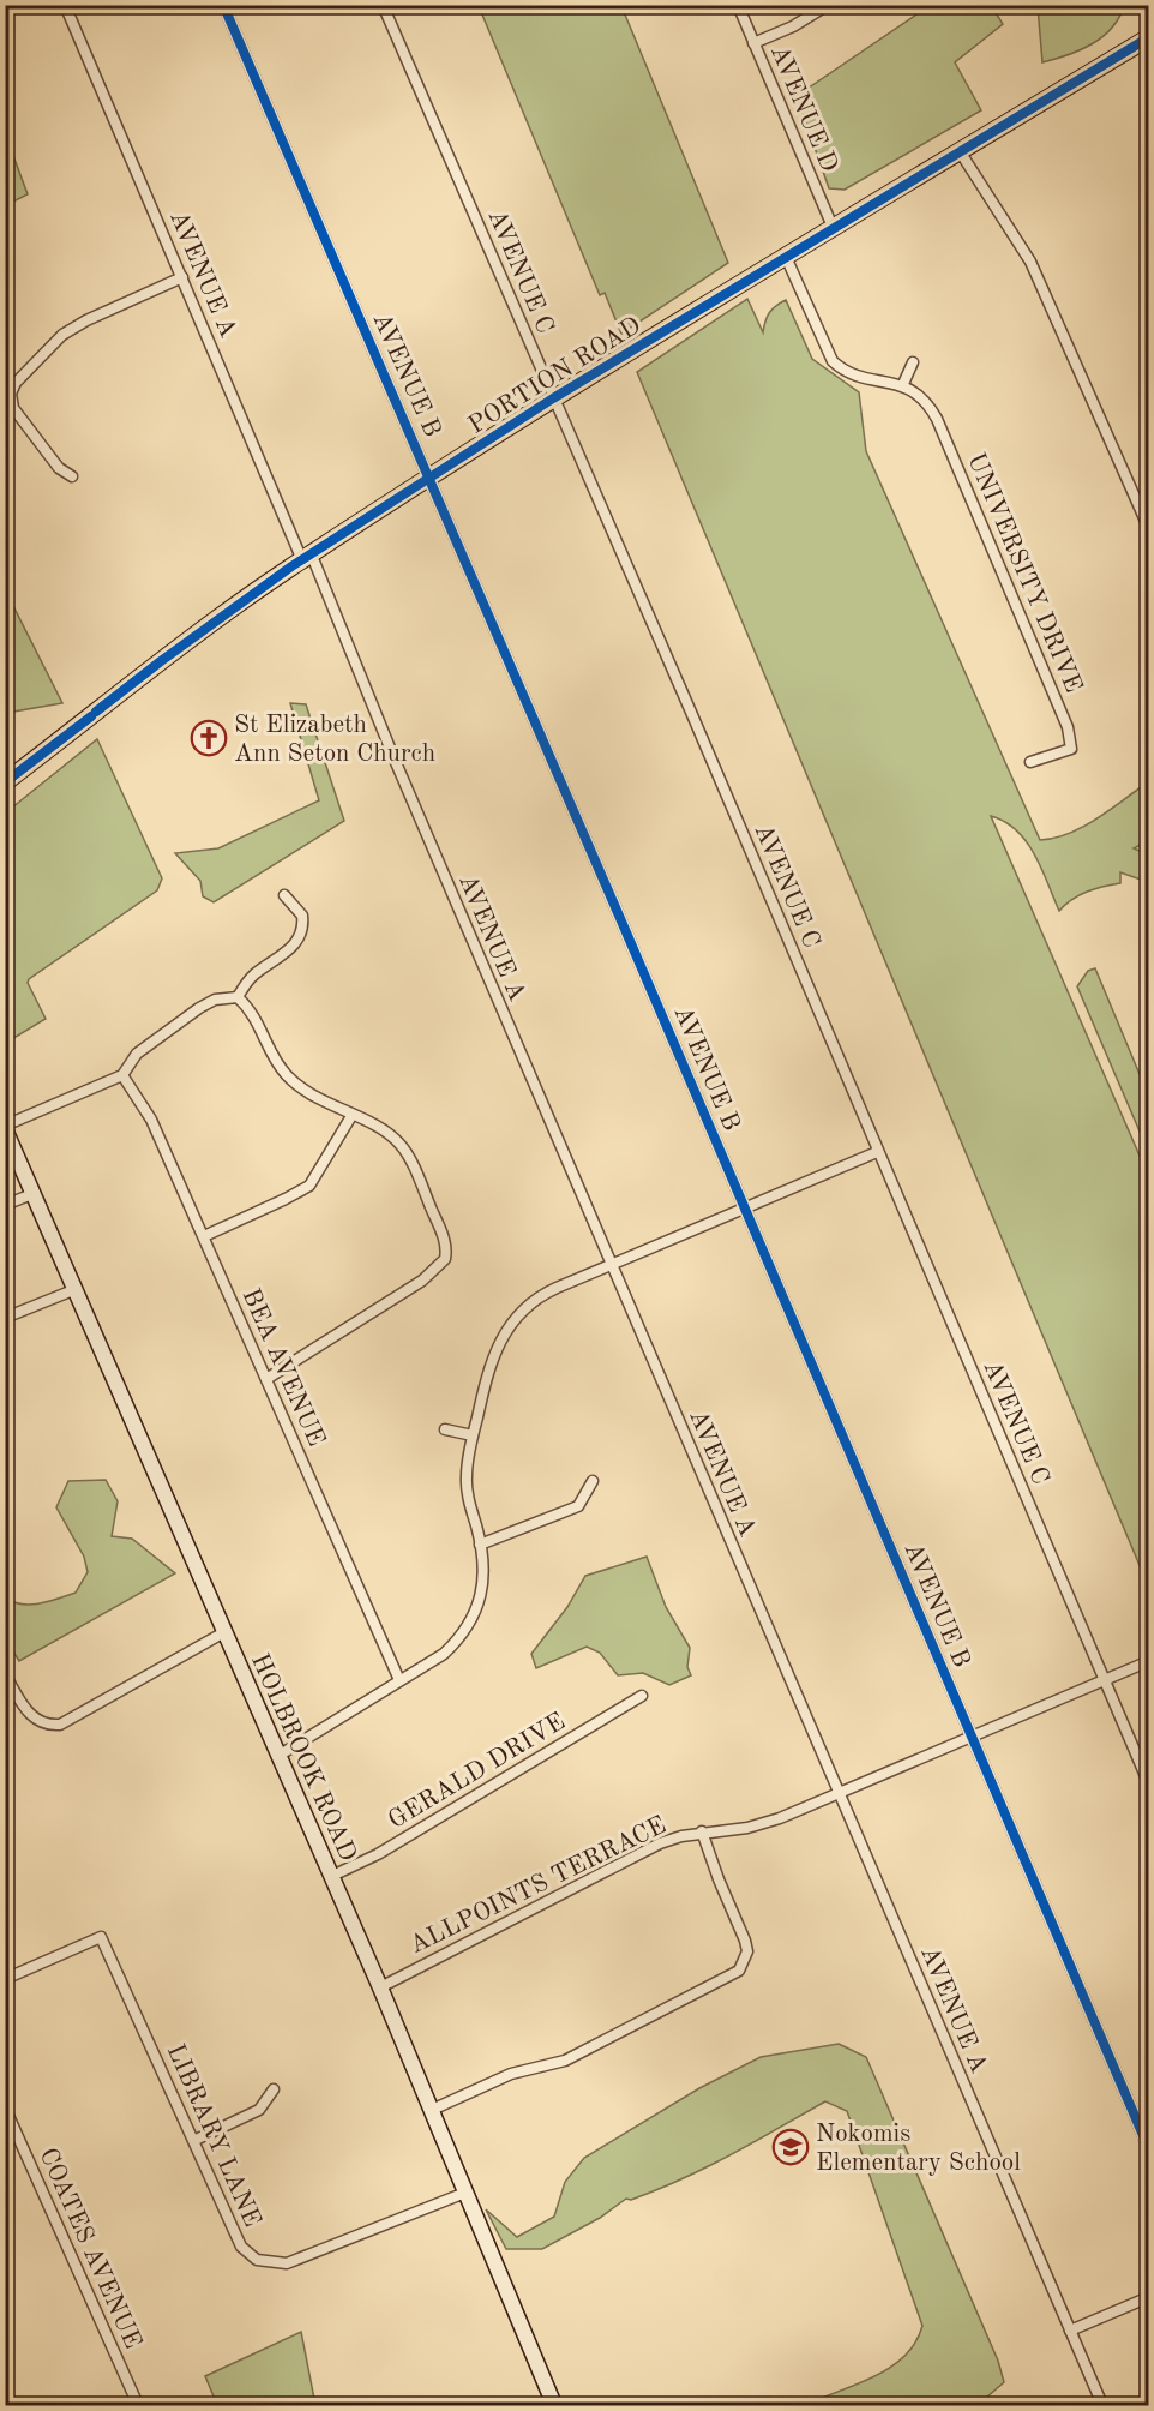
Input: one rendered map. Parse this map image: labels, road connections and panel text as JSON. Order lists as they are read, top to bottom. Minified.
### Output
{"streets":{"main road":["PORTION ROAD"],"street":["AVENUE D","AVENUE C","AVENUE A","AVENUE B","UNIVERSITY DRIVE","BEA AVENUE","HOLBROOK ROAD","GERALD DRIVE","ALLPOINTS TERRACE","LIBRARY LANE","COATES AVENUE"]},"crossings":[["AVENUE D","PORTION ROAD"],["AVENUE C","PORTION ROAD"],["AVENUE C","ALLPOINTS TERRACE"],["AVENUE A","PORTION ROAD"],["AVENUE A","ALLPOINTS TERRACE"],["AVENUE B","PORTION ROAD"],["AVENUE B","ALLPOINTS TERRACE"],["HOLBROOK ROAD","GERALD DRIVE"],["HOLBROOK ROAD","ALLPOINTS TERRACE"],["HOLBROOK ROAD","LIBRARY LANE"]],"places":{"church":["St Elizabeth Ann Seton Church"],"school or university":["Nokomis Elementary School"]}}
